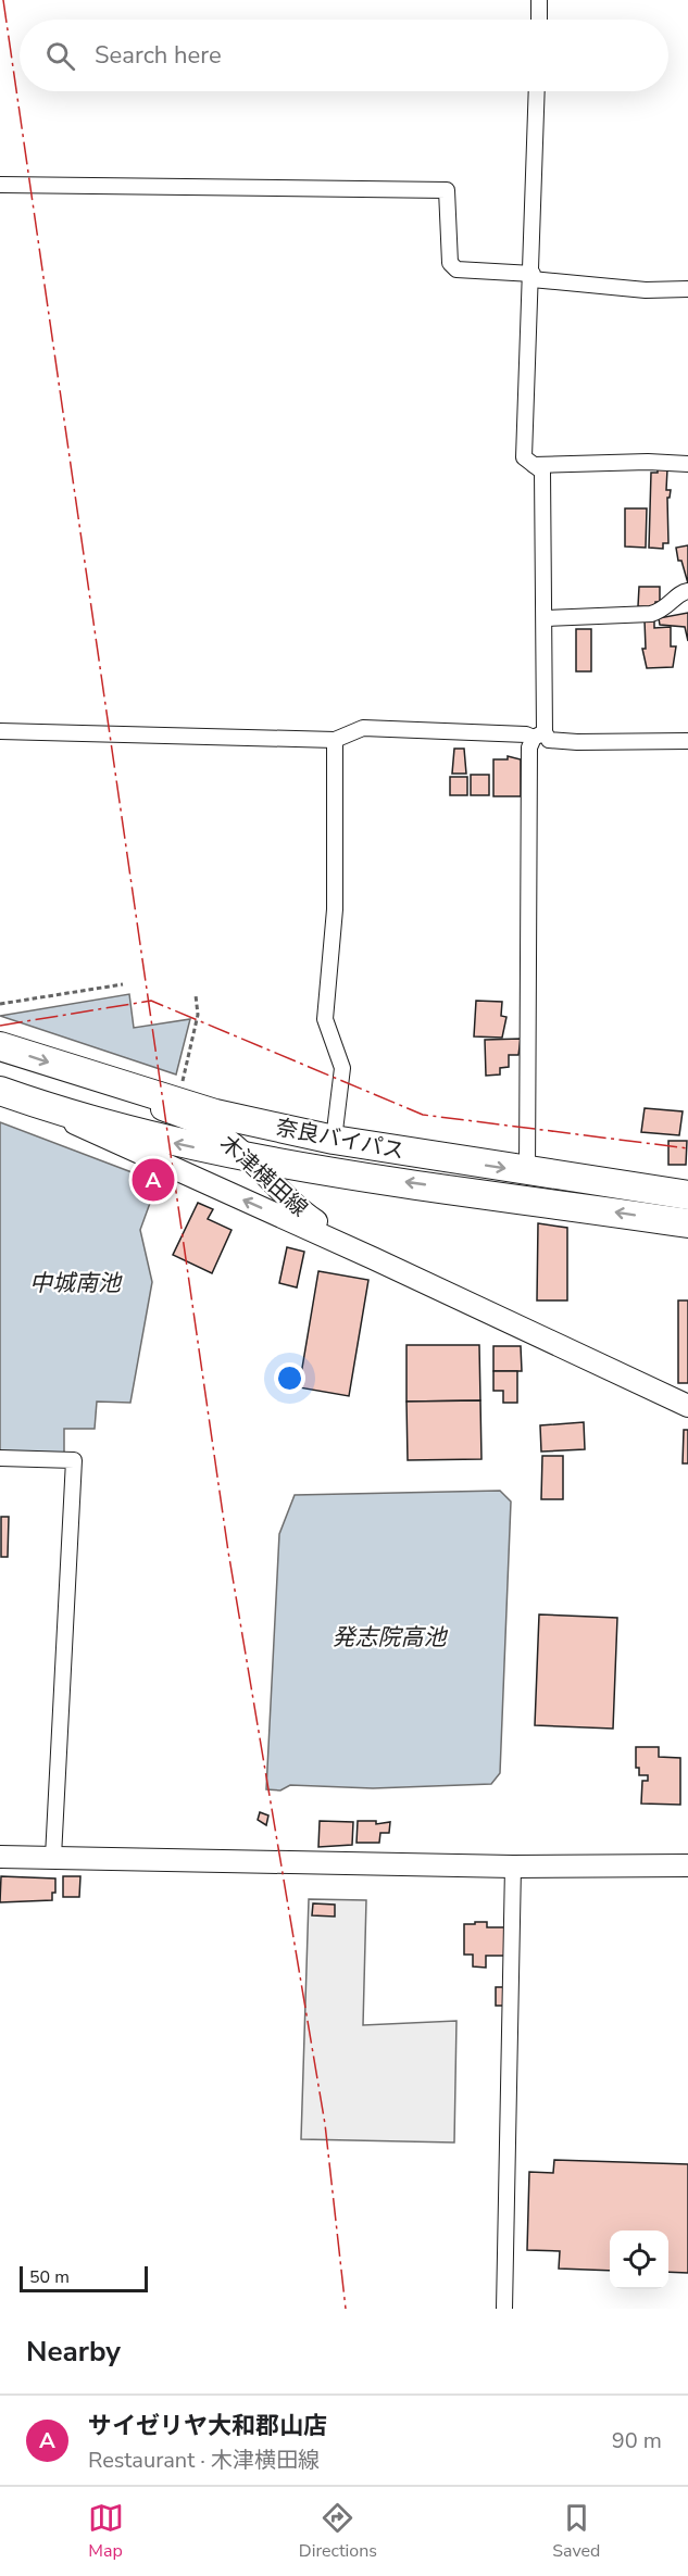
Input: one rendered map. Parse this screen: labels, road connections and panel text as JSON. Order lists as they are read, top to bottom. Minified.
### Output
{"streets":{"highway":["奈良バイパス"],"main road":["木津横田線"]},"crossings":[["奈良バイパス","木津横田線"]],"water":["中城南池","発志院高池"],"scale_bar":"50 m","page":{"search":"Search here","pins":"A","scale":"50 m","heading":"Nearby","list":[{"mark":"A","name":"サイゼリヤ大和郡山店","note":"Restaurant · 木津横田線","value":"90 m"}],"nav":["Map","Directions","Saved"]}}
